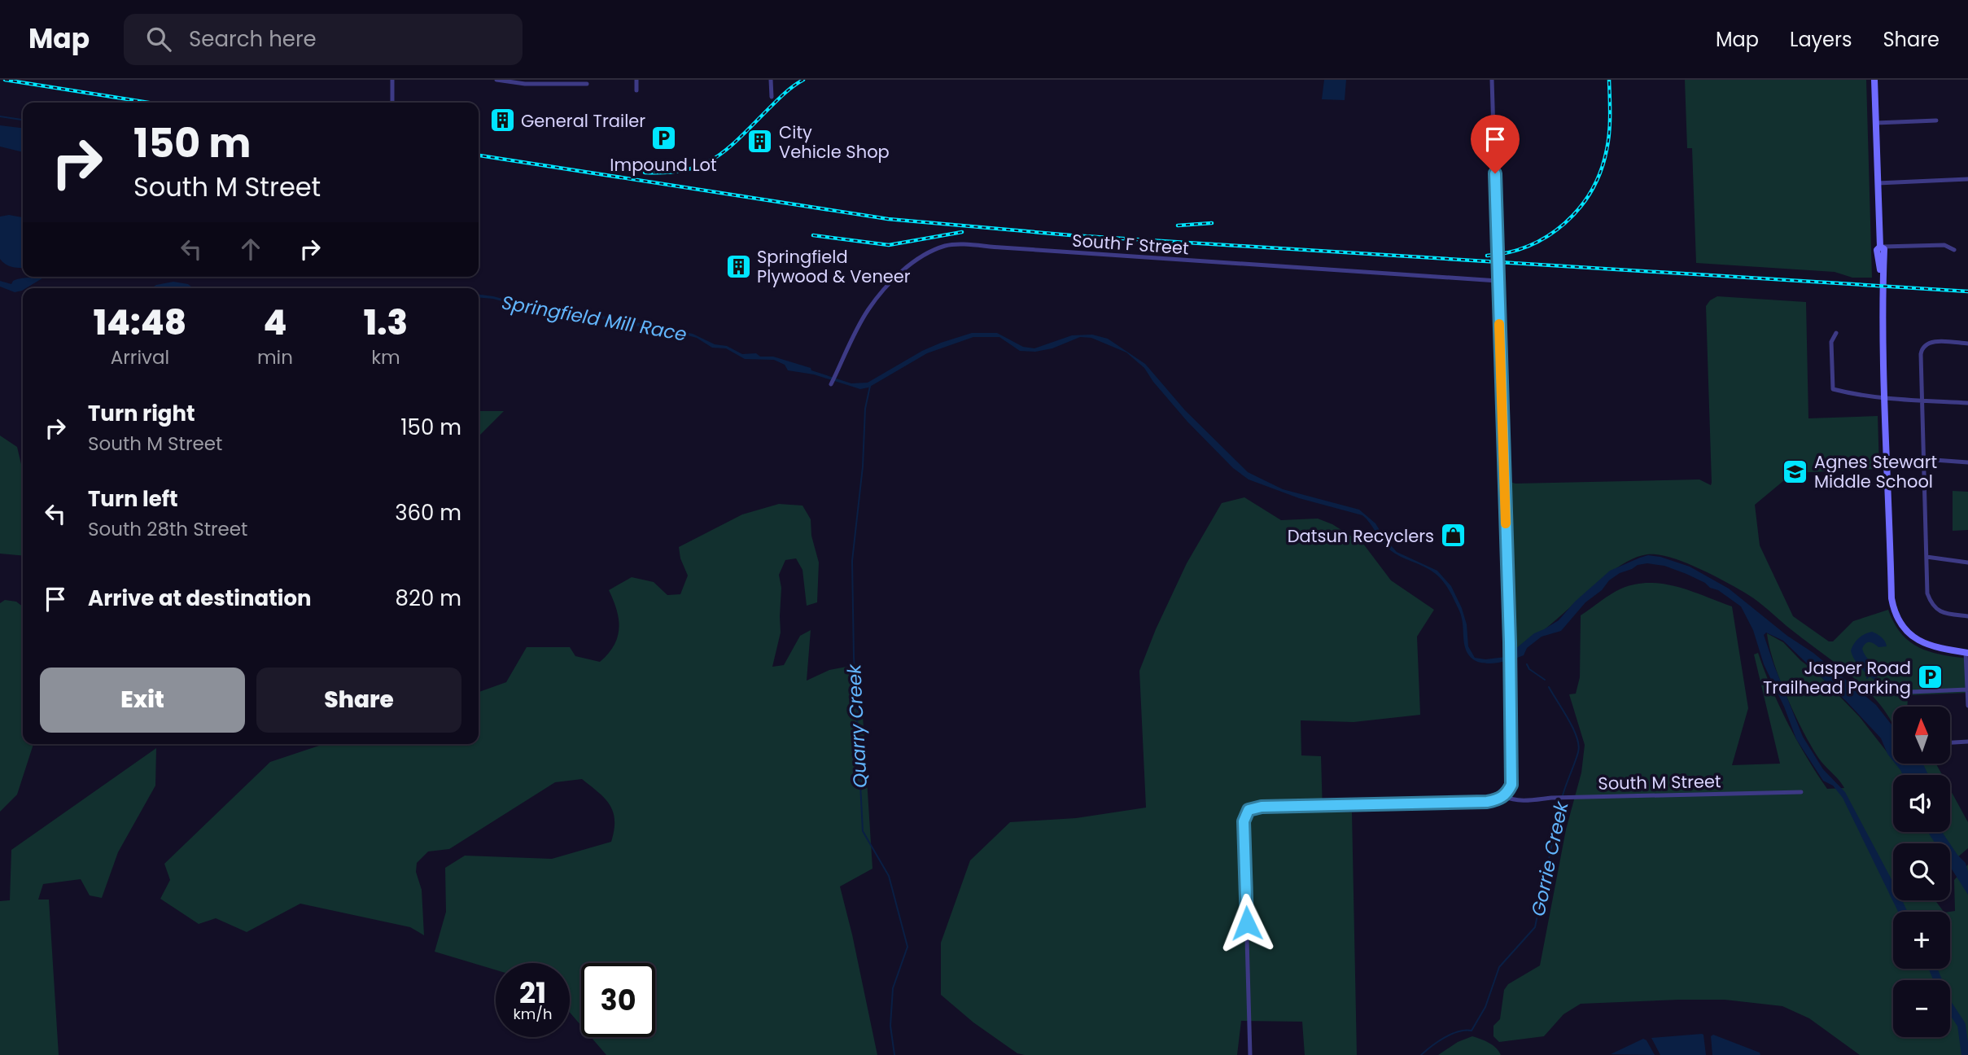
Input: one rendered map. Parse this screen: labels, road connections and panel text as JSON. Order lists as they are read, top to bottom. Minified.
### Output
{"streets":{"street":["South F Street","South M Street"]},"water":["Springfield Mill Race","Quarry Creek","Gorrie Creek"],"places":{"building":["General Trailer","City Vehicle Shop","Springfield Plywood & Veneer"],"parking":["Impound Lot","Jasper Road Trailhead Parking"],"school or university":["Agnes Stewart Middle School"],"shop":["Datsun Recyclers"]},"north":"top","page":{"header":"Map","search":"Search here","nav":["Map","Layers","Share"],"turn":["150 m","South M Street"],"eta":["14:48","Arrival","4","min","1.3","km"],"list":[{"name":"Turn right","note":"South M Street","value":"150 m"},{"name":"Turn left","note":"South 28th Street","value":"360 m"},{"name":"Arrive at destination","value":"820 m"}],"buttons":["Exit","Share"],"map_buttons":["+","−"],"speed":"21 km/h","limit":"30"}}
